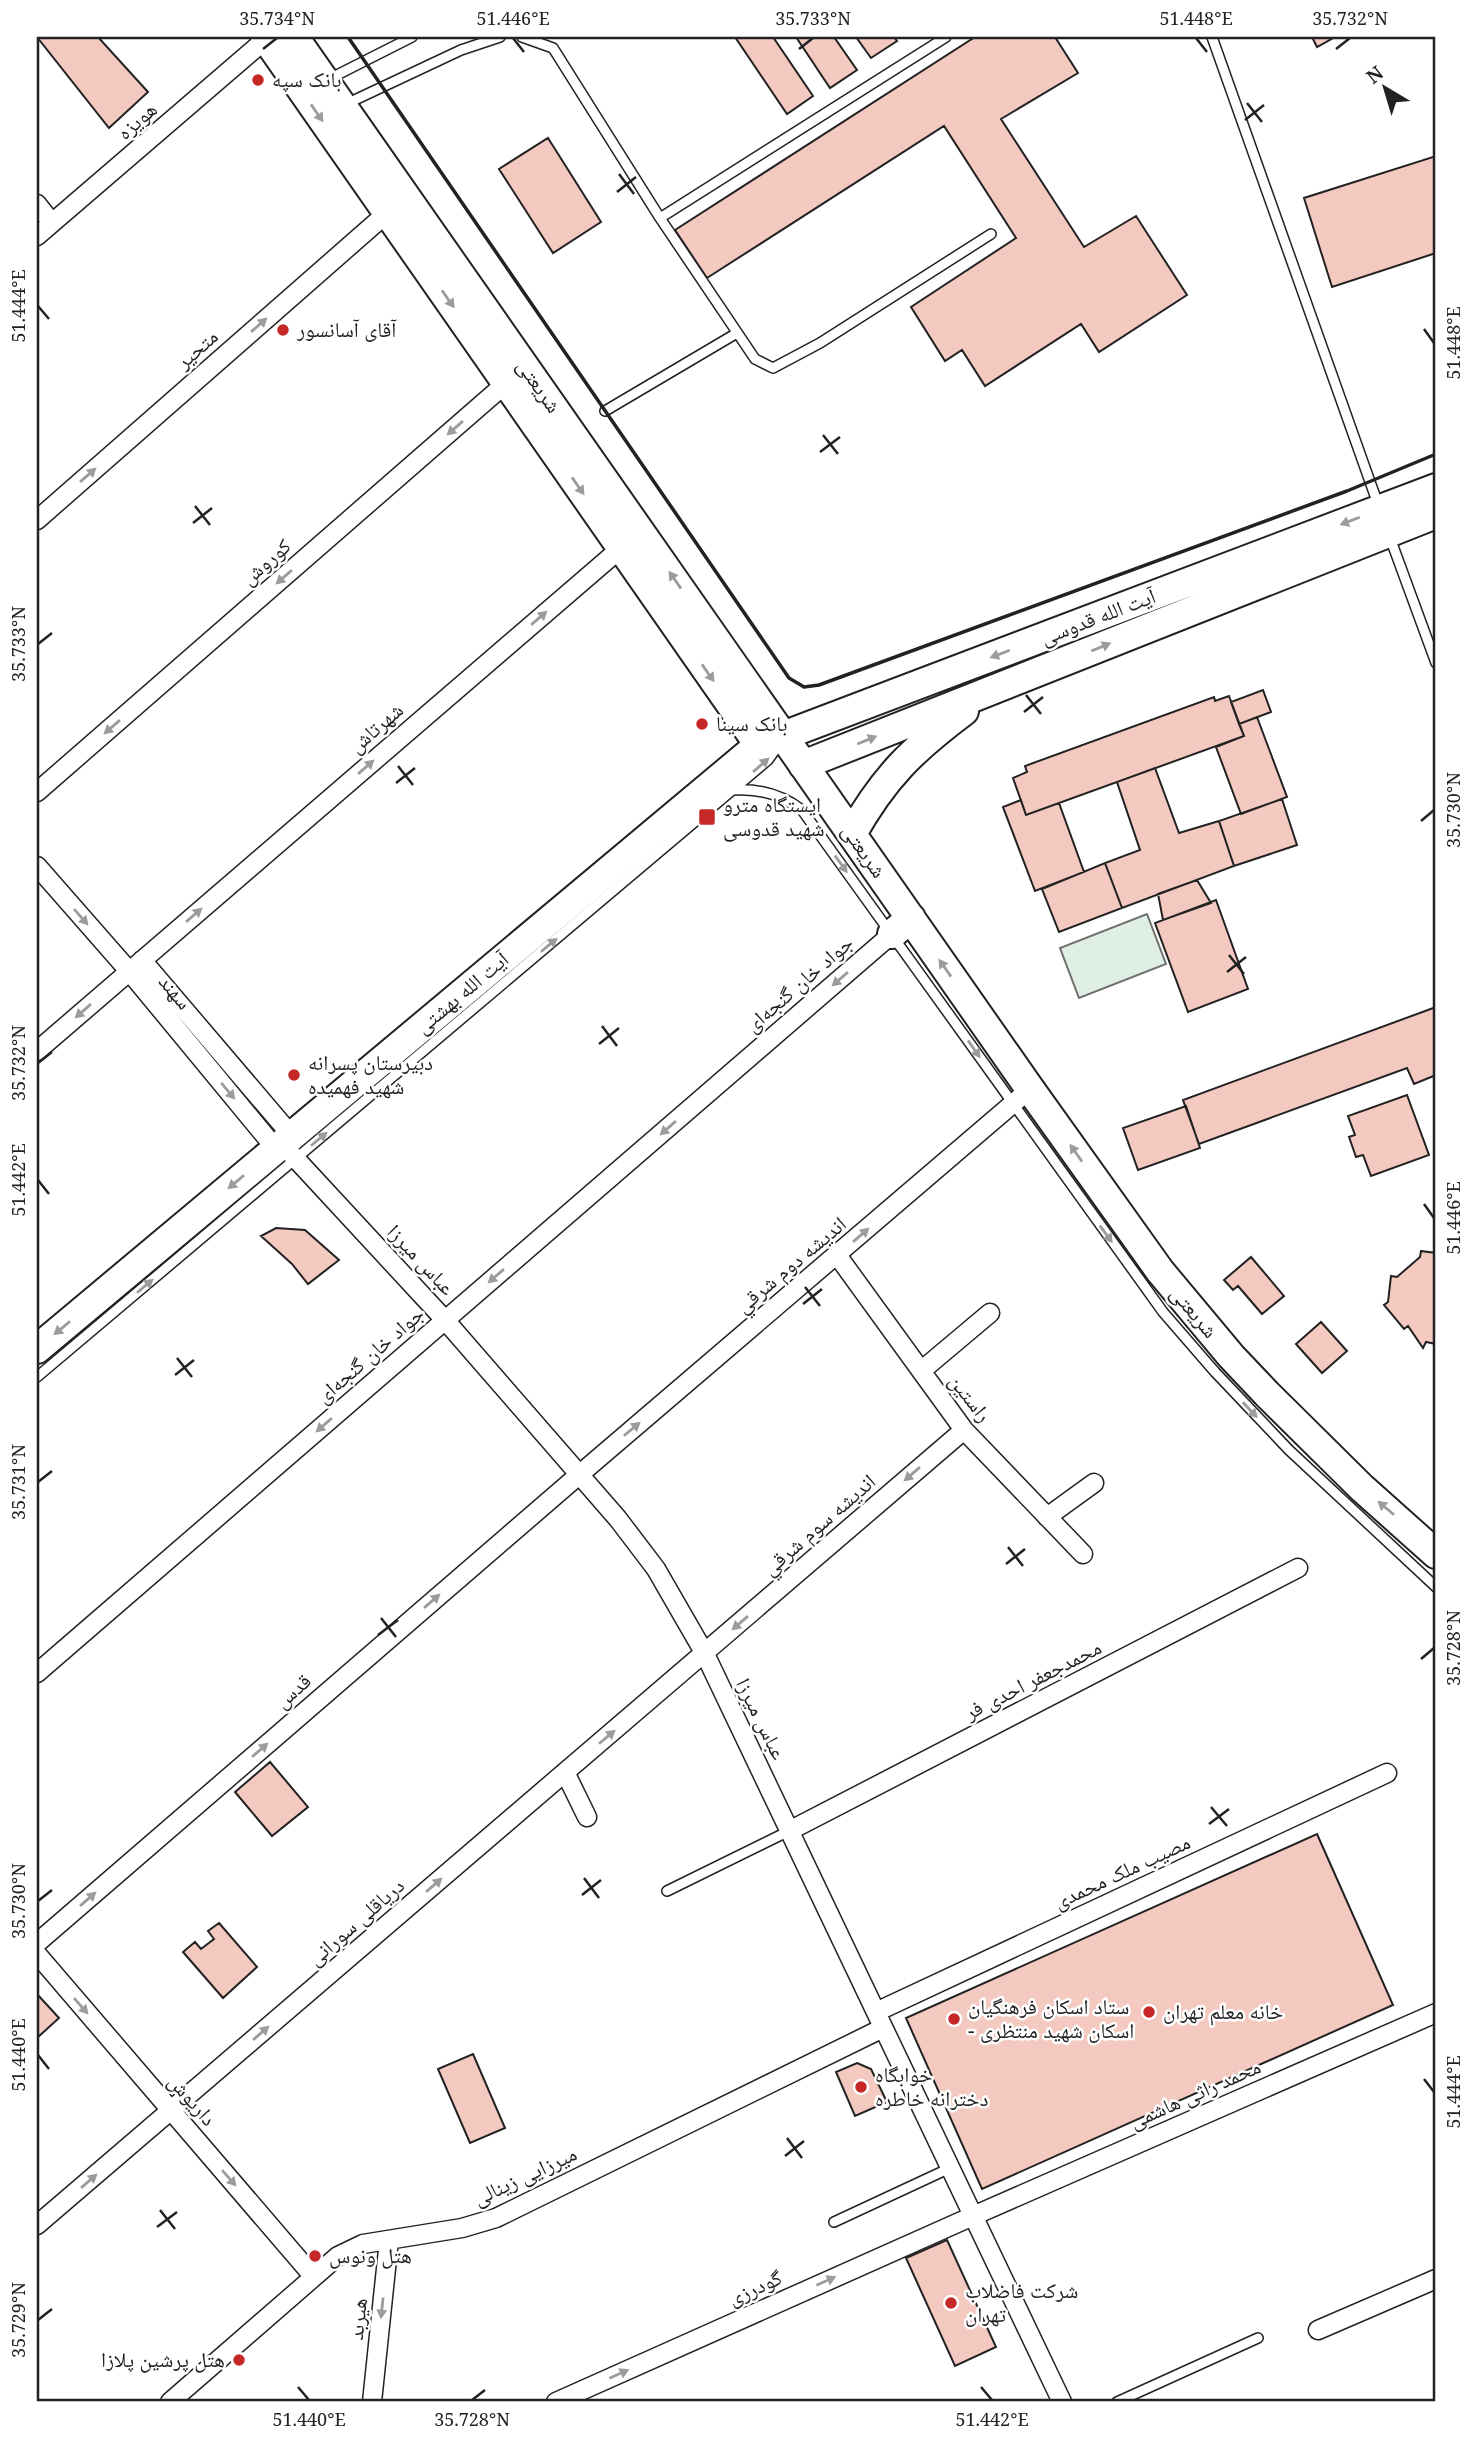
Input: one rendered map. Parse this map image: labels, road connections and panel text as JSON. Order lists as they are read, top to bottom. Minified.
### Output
{"streets":{"main road":["شریعتی","آیت الله قدوسی","آیت الله بهشتی"],"street":["هویزه","متحیر","کوروش","شهرتاش","جواد خان گنجه‌ای","سهند","عباس میرزا","انديشه دوم شرقي","راستین","اندیشه سوم شرقي","محمدجعفر احدی فر","قدس","مصیب ملک محمدی","دریاقلی سورانی","محمد راثی هاشمی","داریوش","میرزایی زینالی","گودرزی","هیربد"]},"crossings":[["هویزه","شریعتی"],["متحیر","شریعتی"],["شریعتی","کوروش"],["شریعتی","آیت الله قدوسی"],["شریعتی","شهرتاش"],["شریعتی","جواد خان گنجه‌ای"],["شریعتی","آیت الله بهشتی"],["شریعتی","انديشه دوم شرقي"],["آیت الله قدوسی","آیت الله بهشتی"],["شهرتاش","سهند"],["جواد خان گنجه‌ای","عباس میرزا"],["سهند","آیت الله بهشتی"],["سهند","عباس میرزا"],["آیت الله بهشتی","عباس میرزا"],["عباس میرزا","انديشه دوم شرقي"],["عباس میرزا","اندیشه سوم شرقي"],["عباس میرزا","محمدجعفر احدی فر"],["عباس میرزا","قدس"],["عباس میرزا","مصیب ملک محمدی"],["عباس میرزا","دریاقلی سورانی"],["عباس میرزا","محمد راثی هاشمی"],["عباس میرزا","میرزایی زینالی"],["عباس میرزا","گودرزی"],["انديشه دوم شرقي","راستین"],["انديشه دوم شرقي","قدس"],["راستین","اندیشه سوم شرقي"],["اندیشه سوم شرقي","دریاقلی سورانی"],["مصیب ملک محمدی","میرزایی زینالی"],["دریاقلی سورانی","داریوش"],["محمد راثی هاشمی","گودرزی"],["داریوش","میرزایی زینالی"],["میرزایی زینالی","هیربد"]],"one_way":["متحیر","کوروش","جواد خان گنجه‌ای","سهند","انديشه دوم شرقي","اندیشه سوم شرقي","قدس","دریاقلی سورانی","داریوش","گودرزی","هیربد"],"places":{"other":["بانک سپه","آقای آسانسور","بانک سینا","دبیرستان پسرانه شهید فهمیده","خانه معلم تهران","ستاد اسکان فرهنگیان - اسکان شهید منتظری","خوابگاه دخترانه خاطره","هتل ونوس","شرکت فاضلاب تهران","هتل پرشین پلازا"],"transit":["ایستگاه مترو شهید قدوسی"]},"north":"top left","coordinates":["35.734°N","51.446°E","35.733°N","51.448°E","35.732°N","51.444°E","35.730°N","51.442°E","35.731°N","35.728°N","51.440°E","35.729°N"]}
